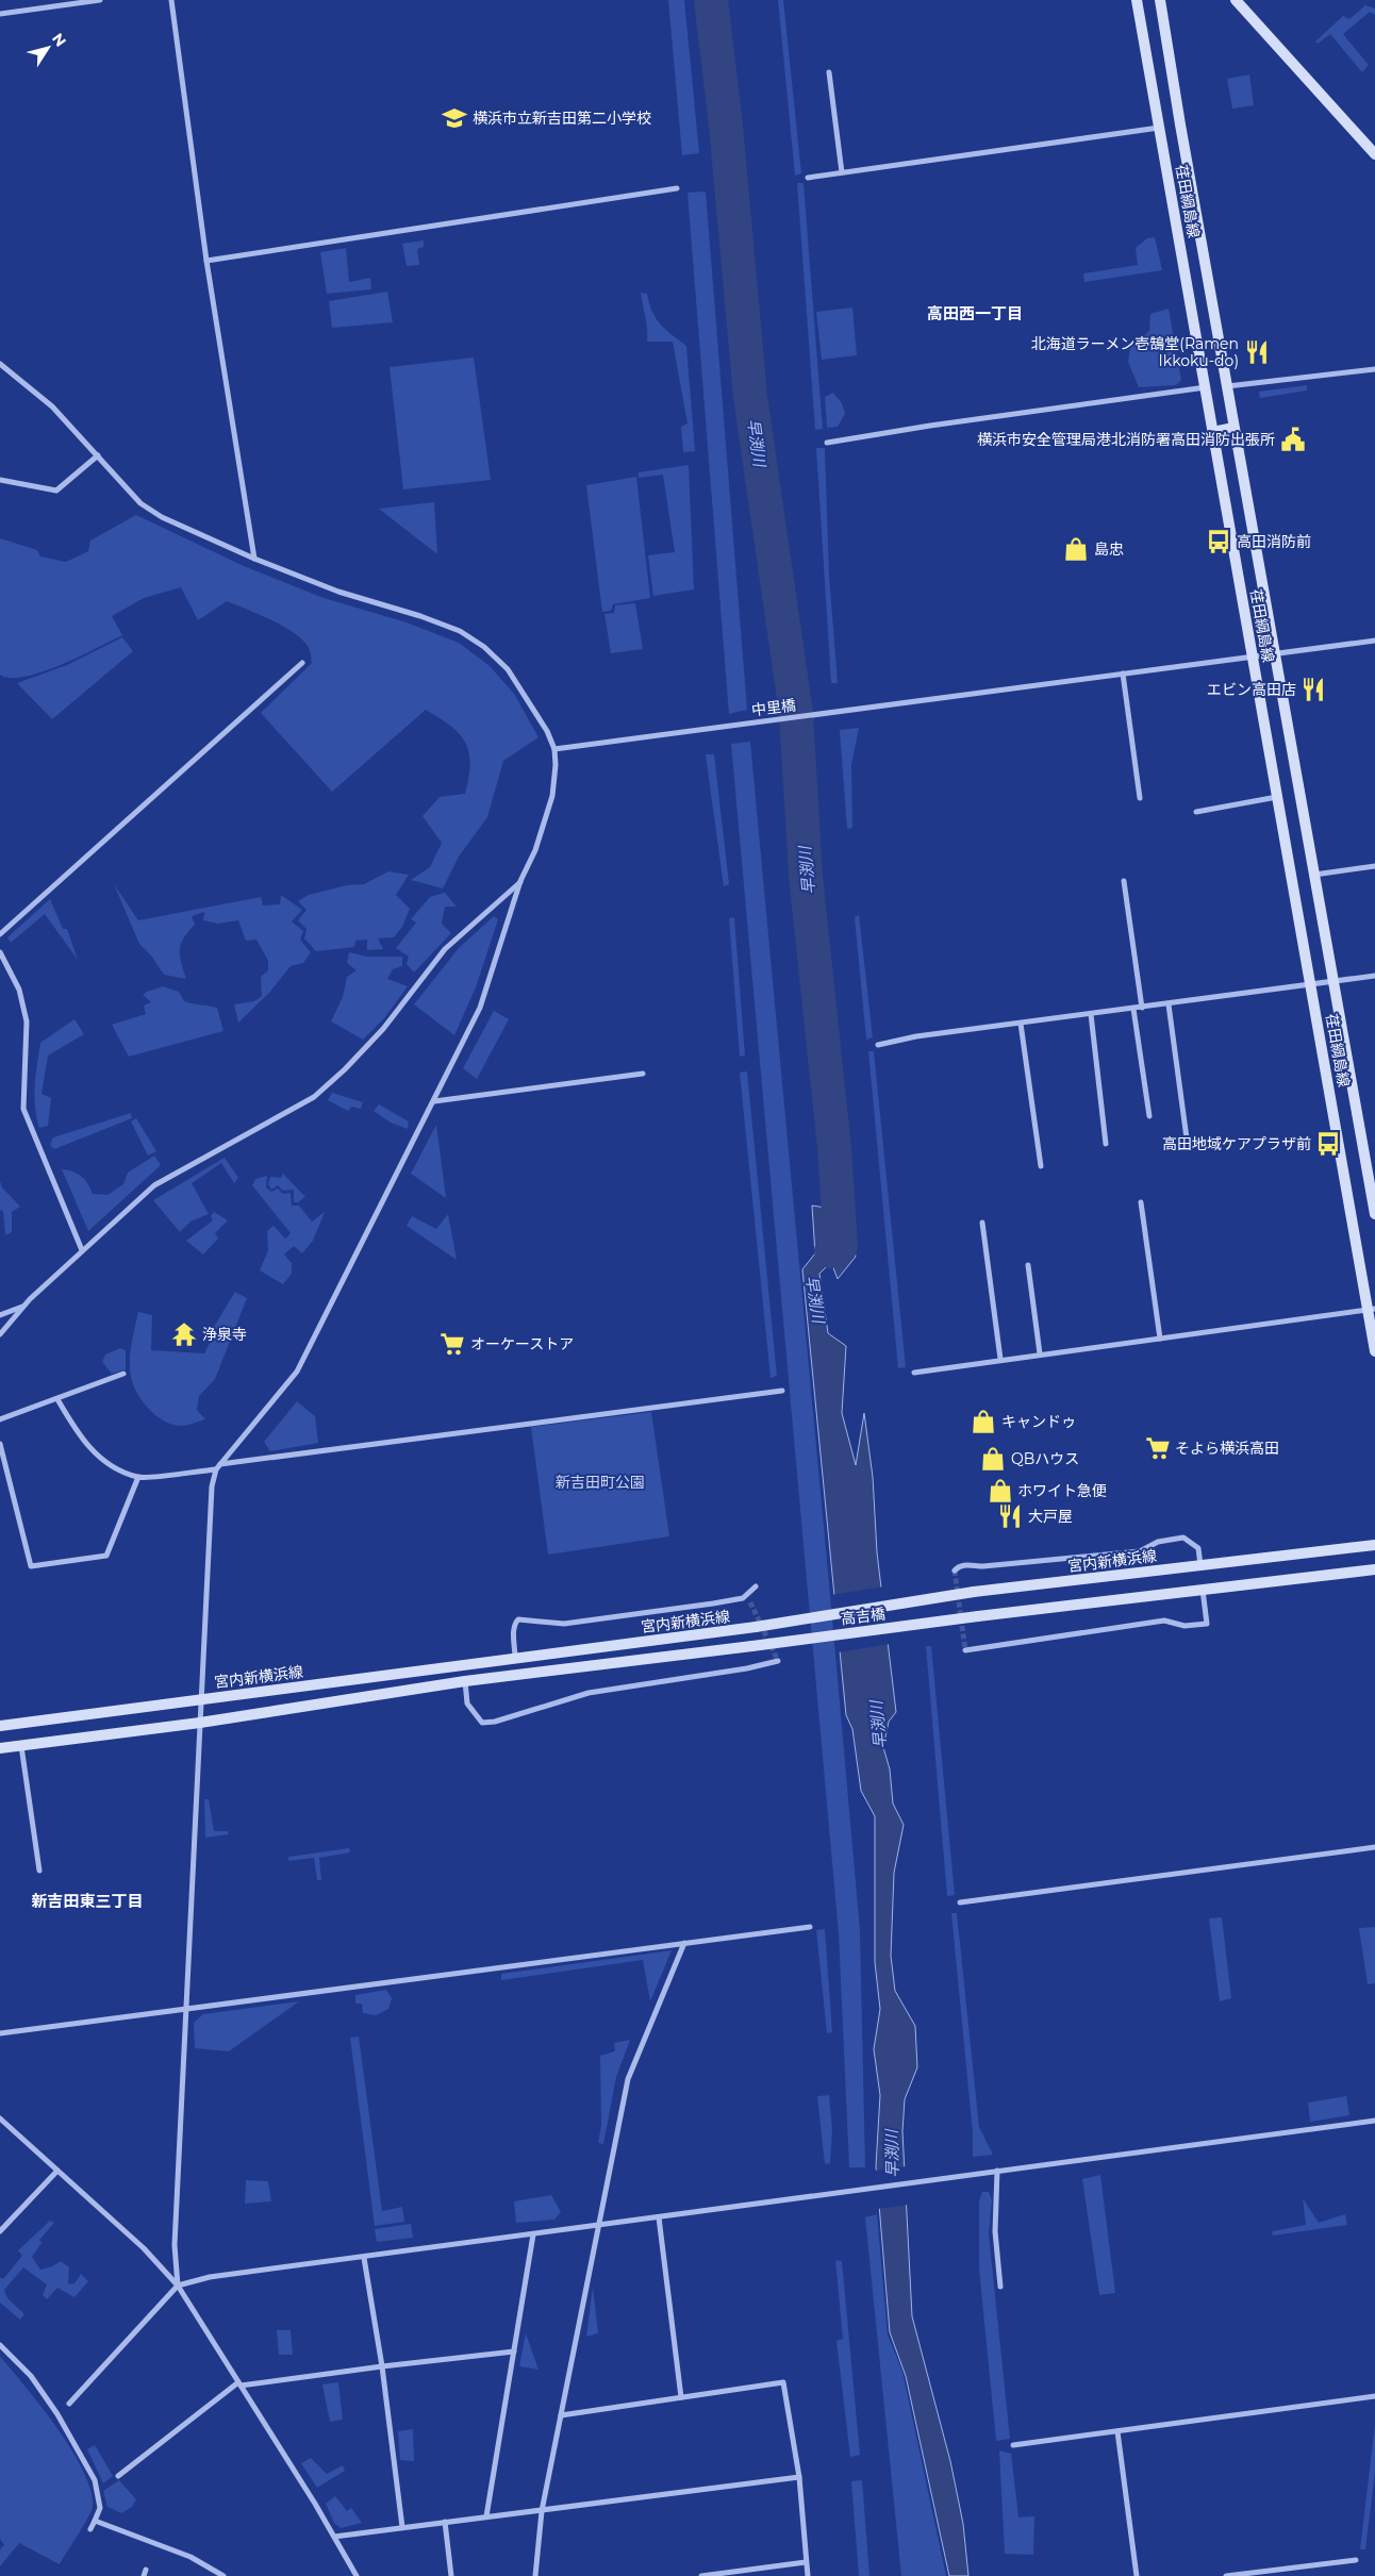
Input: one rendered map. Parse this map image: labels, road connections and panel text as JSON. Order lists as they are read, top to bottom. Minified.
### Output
{"streets":{"street":["荏田綱島線","中里橋","宮内新横浜線","高吉橋"]},"crossings":[["荏田綱島線","中里橋"]],"districts":["高田西一丁目","新吉田東三丁目"],"water":["早渕川"],"parks":["新吉田町公園"],"places":{"school or university":["横浜市立新吉田第二小学校"],"restaurant":["北海道ラーメン壱鵠堂(Ramen Ikkoku-do)","エビン高田店","大戸屋"],"public building":["横浜市安全管理局港北消防署高田消防出張所"],"bus stop":["高田消防前","高田地域ケアプラザ前"],"shop":["島忠","キャンドゥ","QBハウス","ホワイト急便"],"temple":["浄泉寺"],"supermarket":["オーケーストア","そよら横浜高田"]},"north":"top right"}
